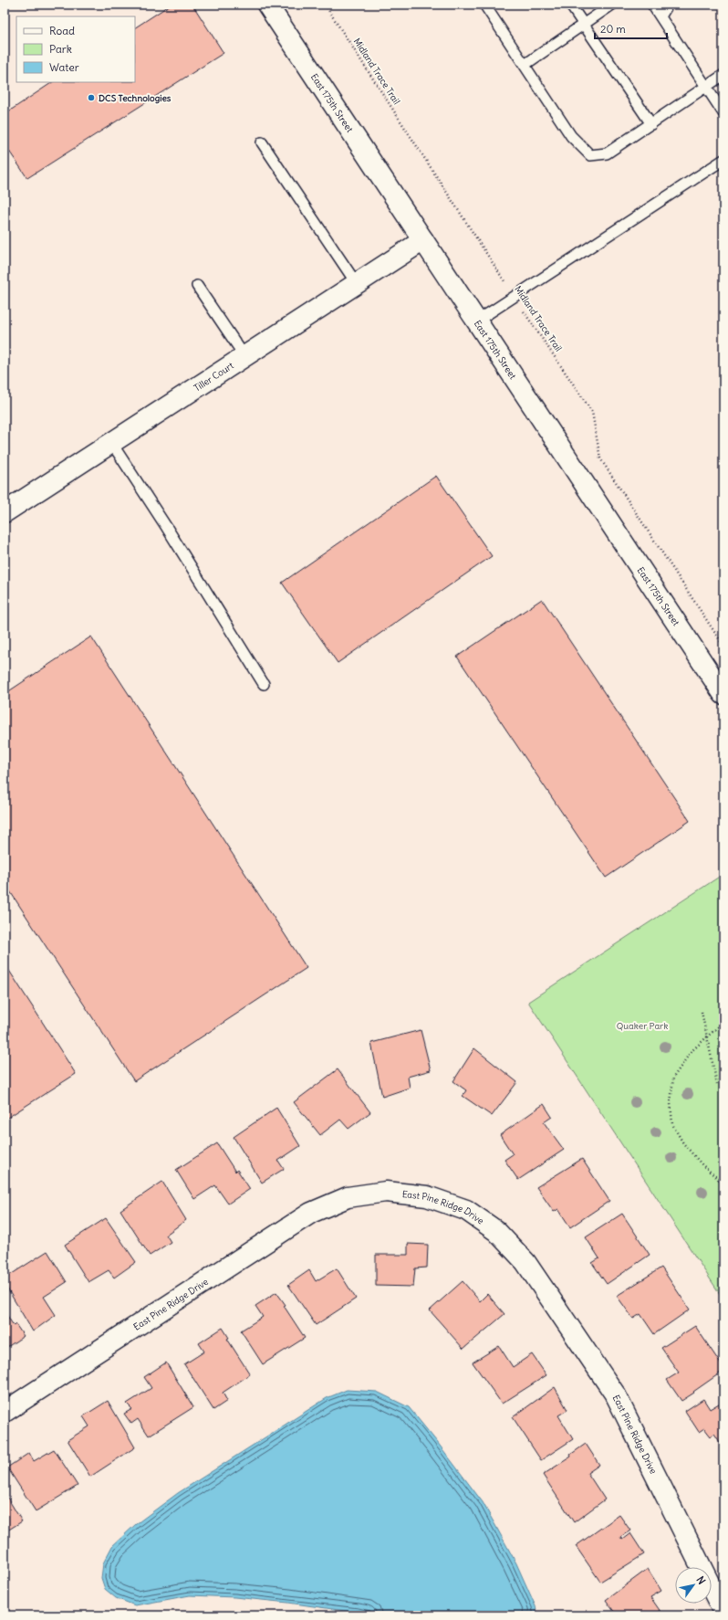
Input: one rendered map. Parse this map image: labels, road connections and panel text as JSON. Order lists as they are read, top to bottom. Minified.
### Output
{"streets":{"street":["East 175th Street","Tiller Court","East Pine Ridge Drive"],"path":["Midland Trace Trail"]},"crossings":[["East 175th Street","Tiller Court"]],"parks":["Quaker Park"],"places":["DCS Technologies"],"legend":["Road","Park","Water"],"scale_bar":"20 m","north":"top right"}
